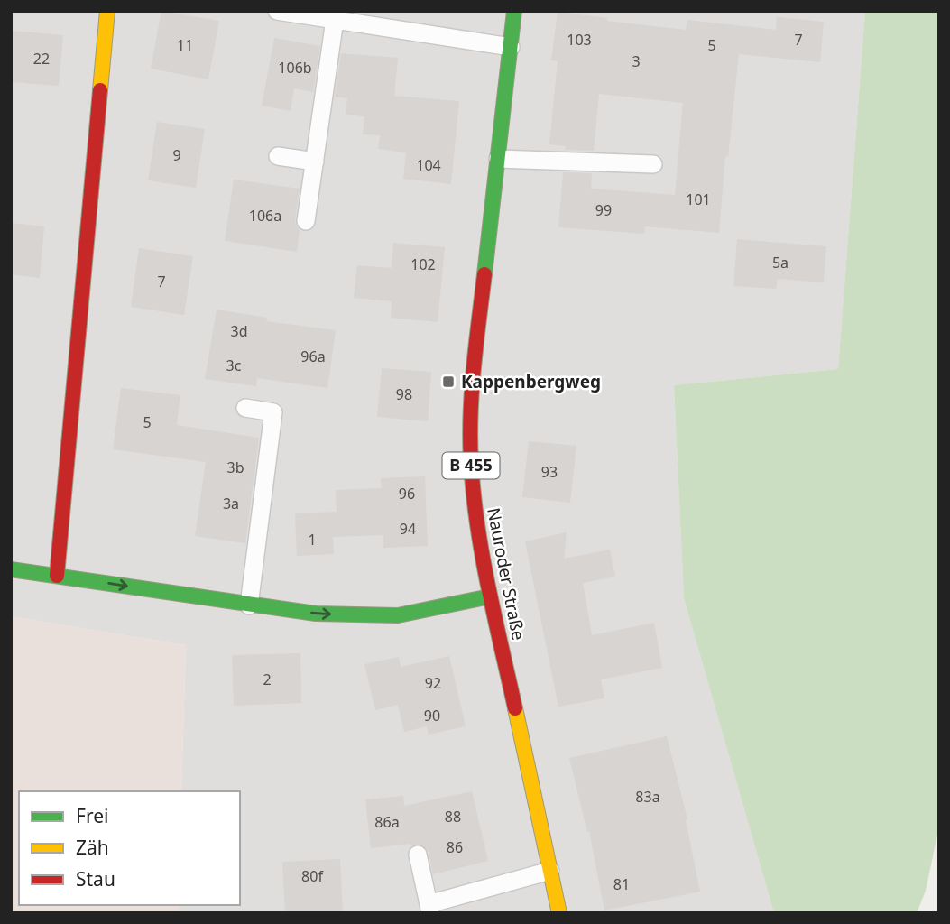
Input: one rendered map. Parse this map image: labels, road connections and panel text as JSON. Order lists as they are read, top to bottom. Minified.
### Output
{"streets":{"street":["B 455","Nauroder Straße"]},"places":{"transit":["Kappenbergweg"]},"house_numbers":["103","7","11","5","22","3","106b","9","104","101","99","106a","5a","102","7","3d","96a","3c","98","5","3b","93","96","3a","94","1","2","92","90","83a","88","86a","86","80f","81"],"legend":["Frei","Zäh","Stau"]}
